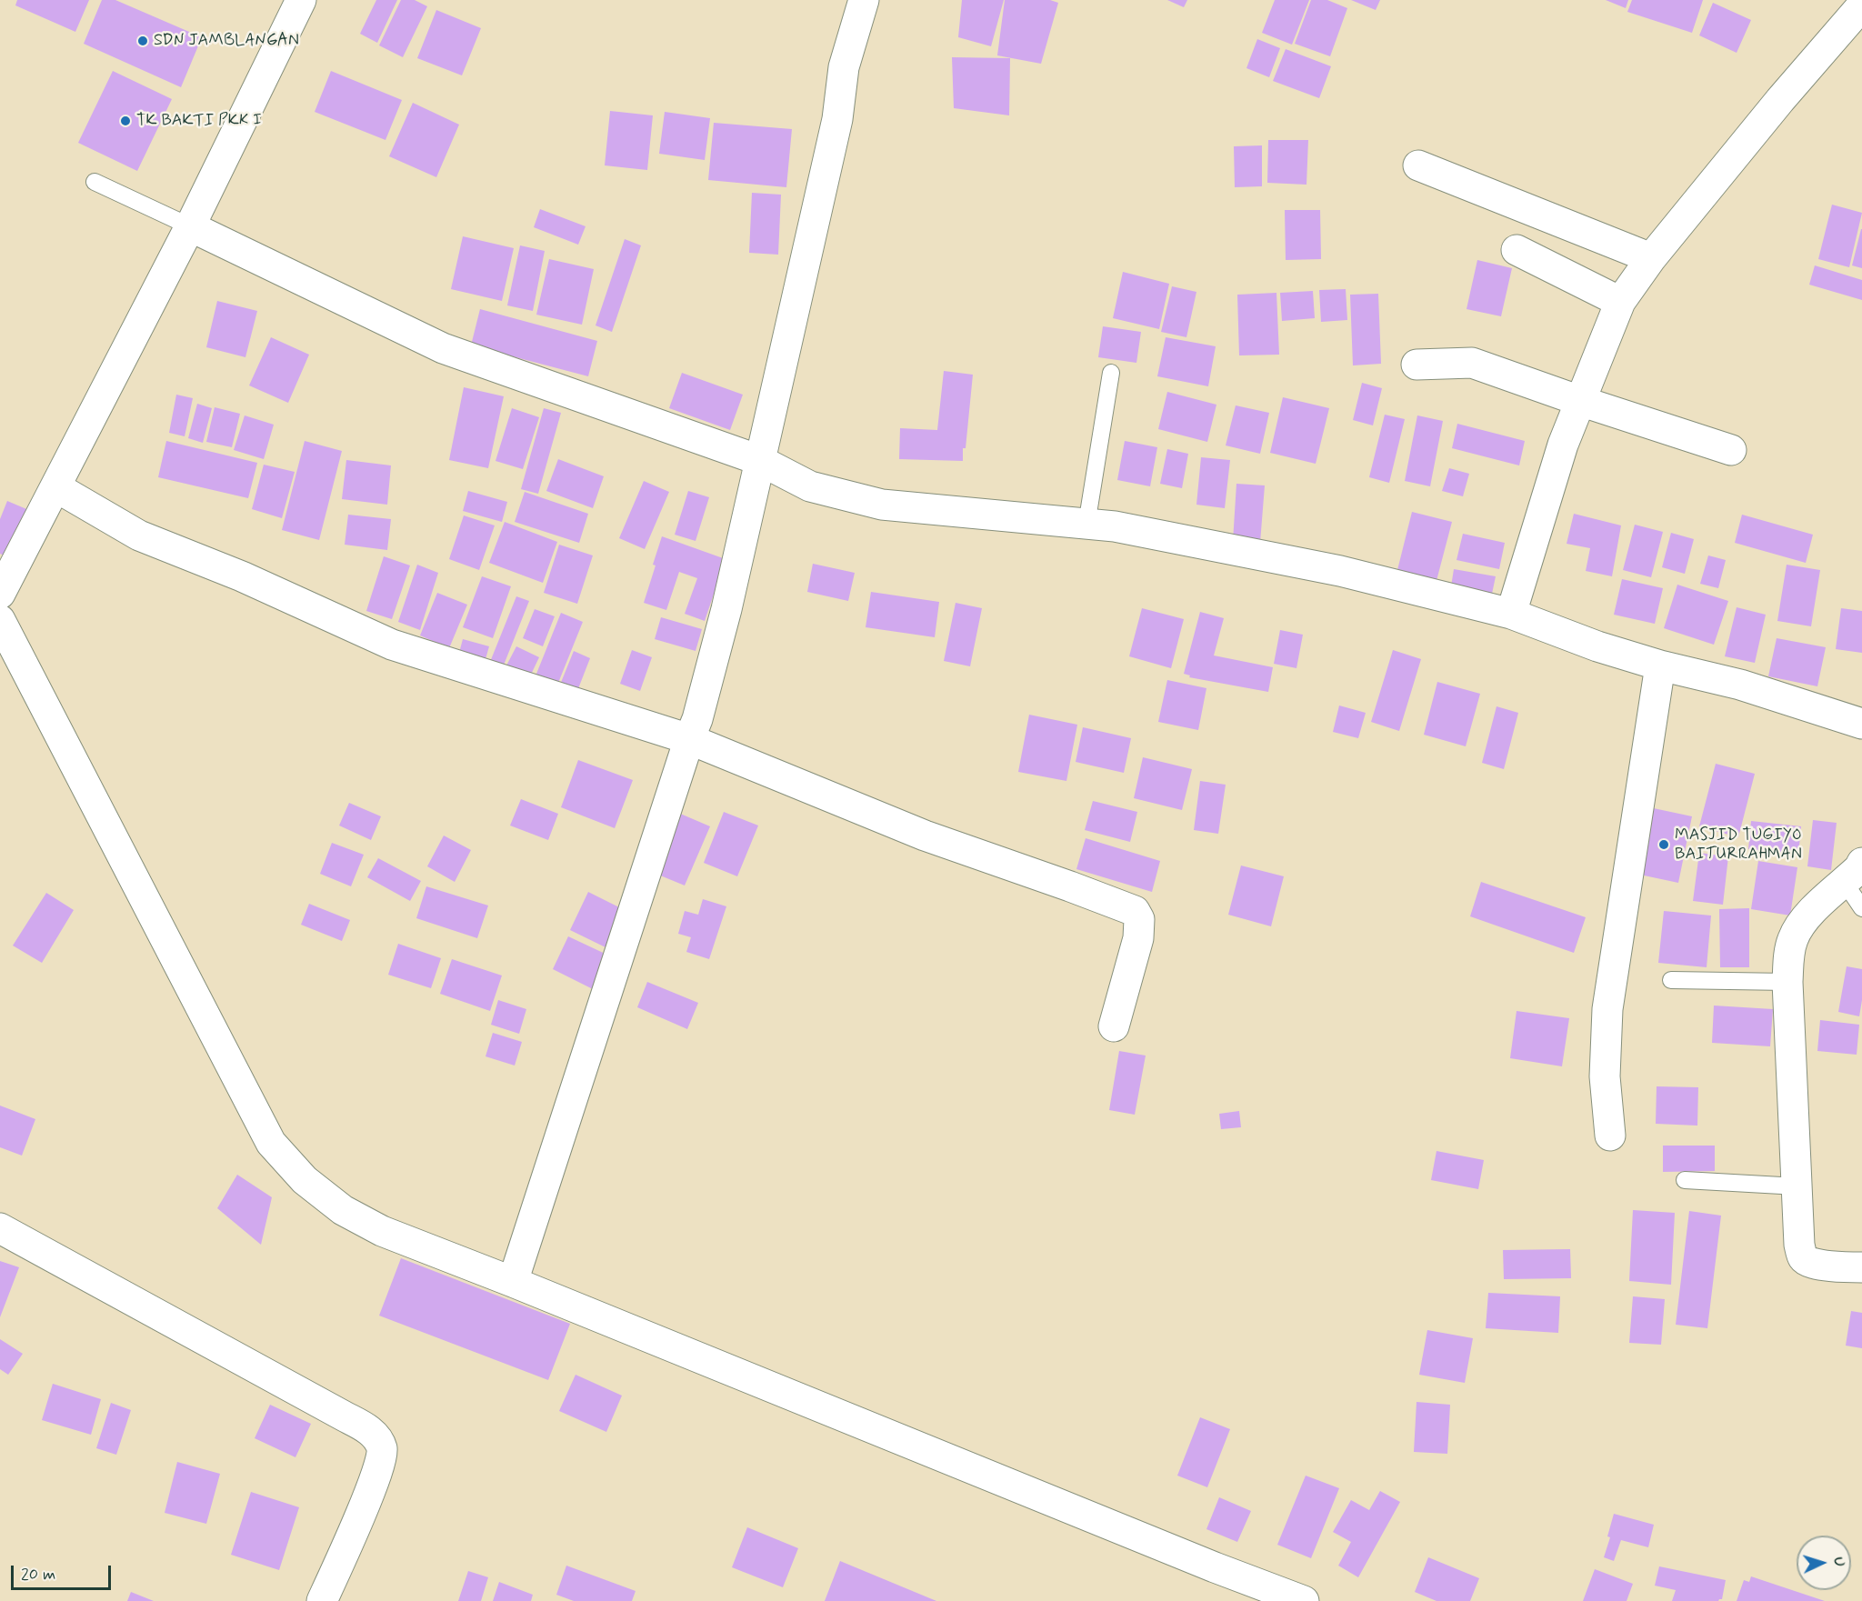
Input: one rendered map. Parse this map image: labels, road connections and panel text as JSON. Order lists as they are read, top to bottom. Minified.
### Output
{"places":["SDN JAMBLANGAN","TK BAKTI PKK I","MASJID TUGIYO BAITURRAHMAN"],"scale_bar":"20 m","north":"right"}
